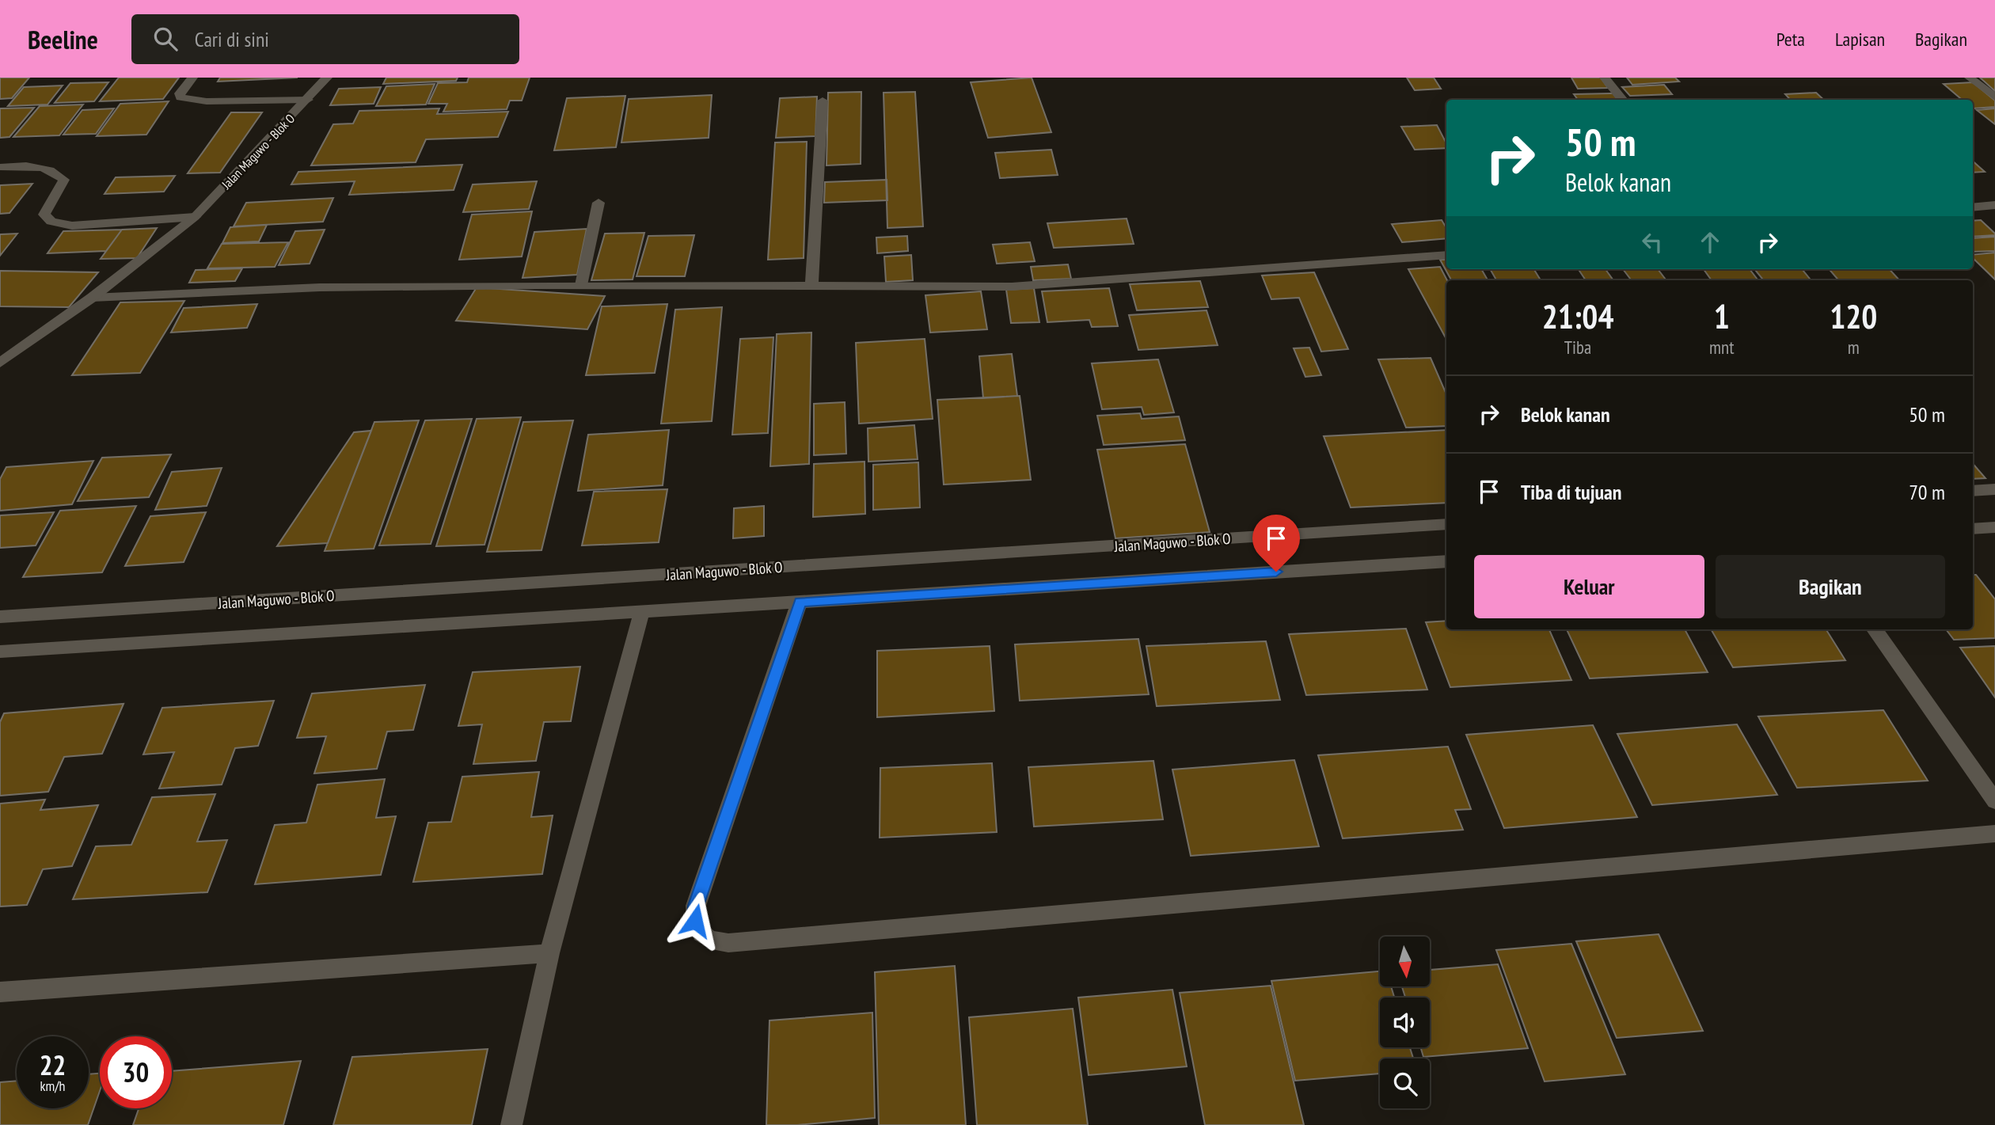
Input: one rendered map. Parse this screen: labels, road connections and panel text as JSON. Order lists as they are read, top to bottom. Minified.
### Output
{"streets":{"street":["Jalan Maguwo - Blok O"]},"north":"bottom","page":{"header":"Beeline","search":"Cari di sini","nav":["Peta","Lapisan","Bagikan"],"turn":["50 m","Belok kanan"],"eta":["21:04","Tiba","1","mnt","120","m"],"list":[{"name":"Belok kanan","value":"50 m"},{"name":"Tiba di tujuan","value":"70 m"}],"buttons":["Keluar","Bagikan"],"speed":"22 km/h","limit":"30"}}
